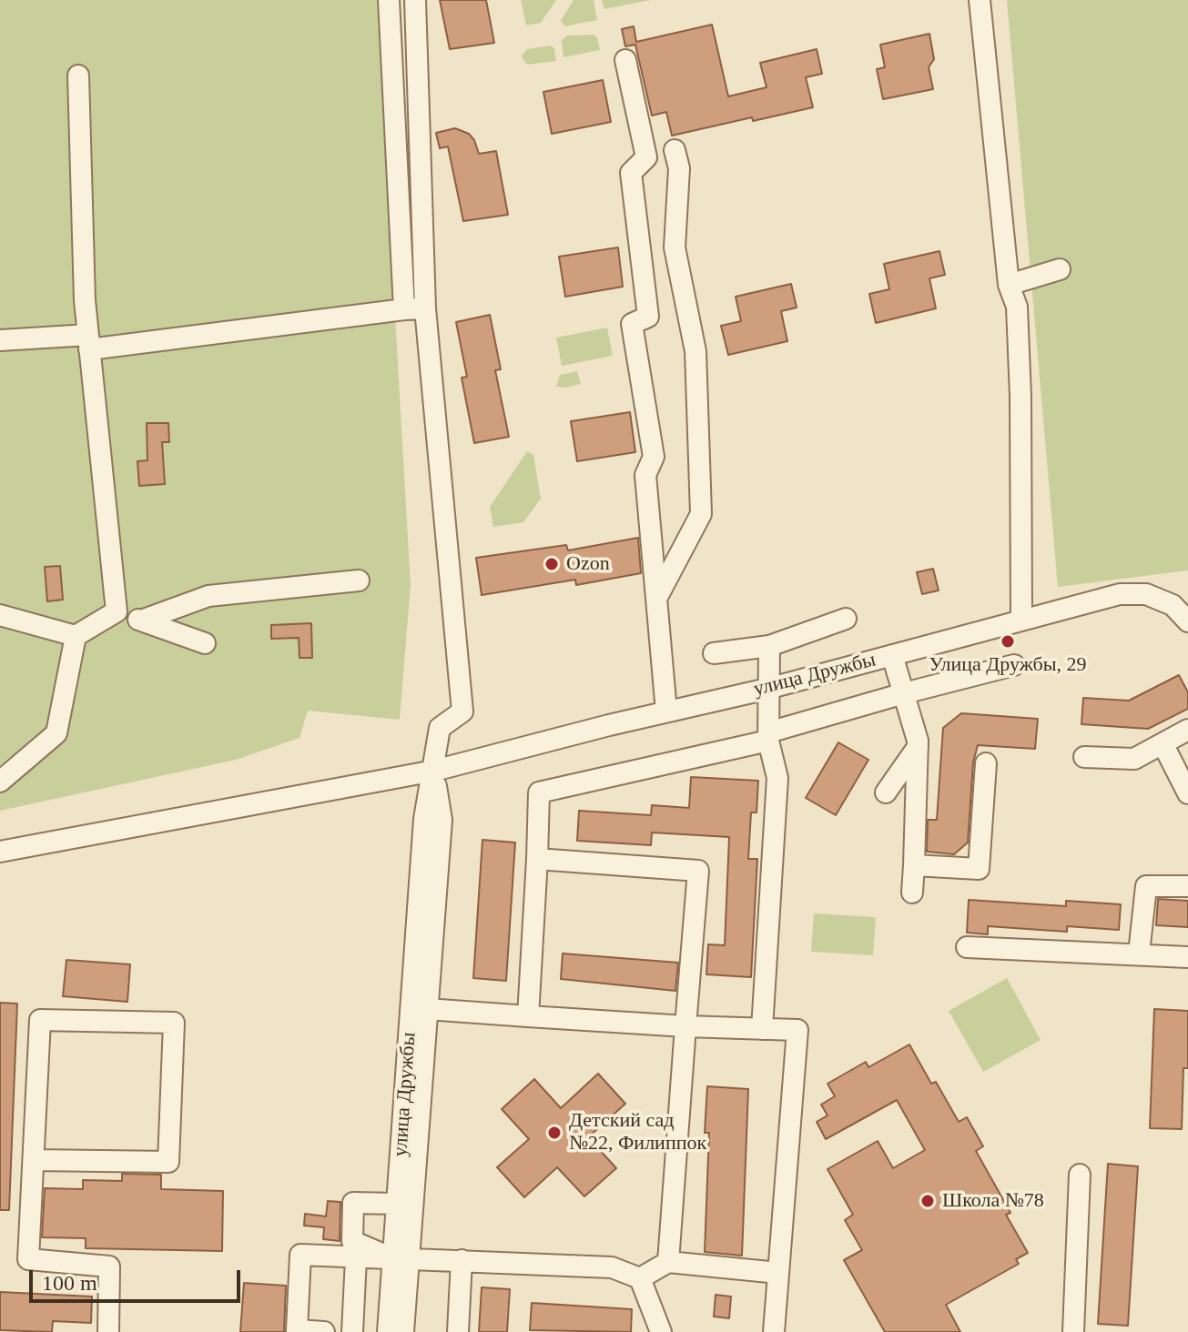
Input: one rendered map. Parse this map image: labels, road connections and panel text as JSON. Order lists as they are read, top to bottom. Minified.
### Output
{"streets":{"street":["улица Дружбы"]},"places":["Ozon","Улица Дружбы, 29","Детский сад №22, Филиппок","Школа №78"],"scale_bar":"100 m"}
